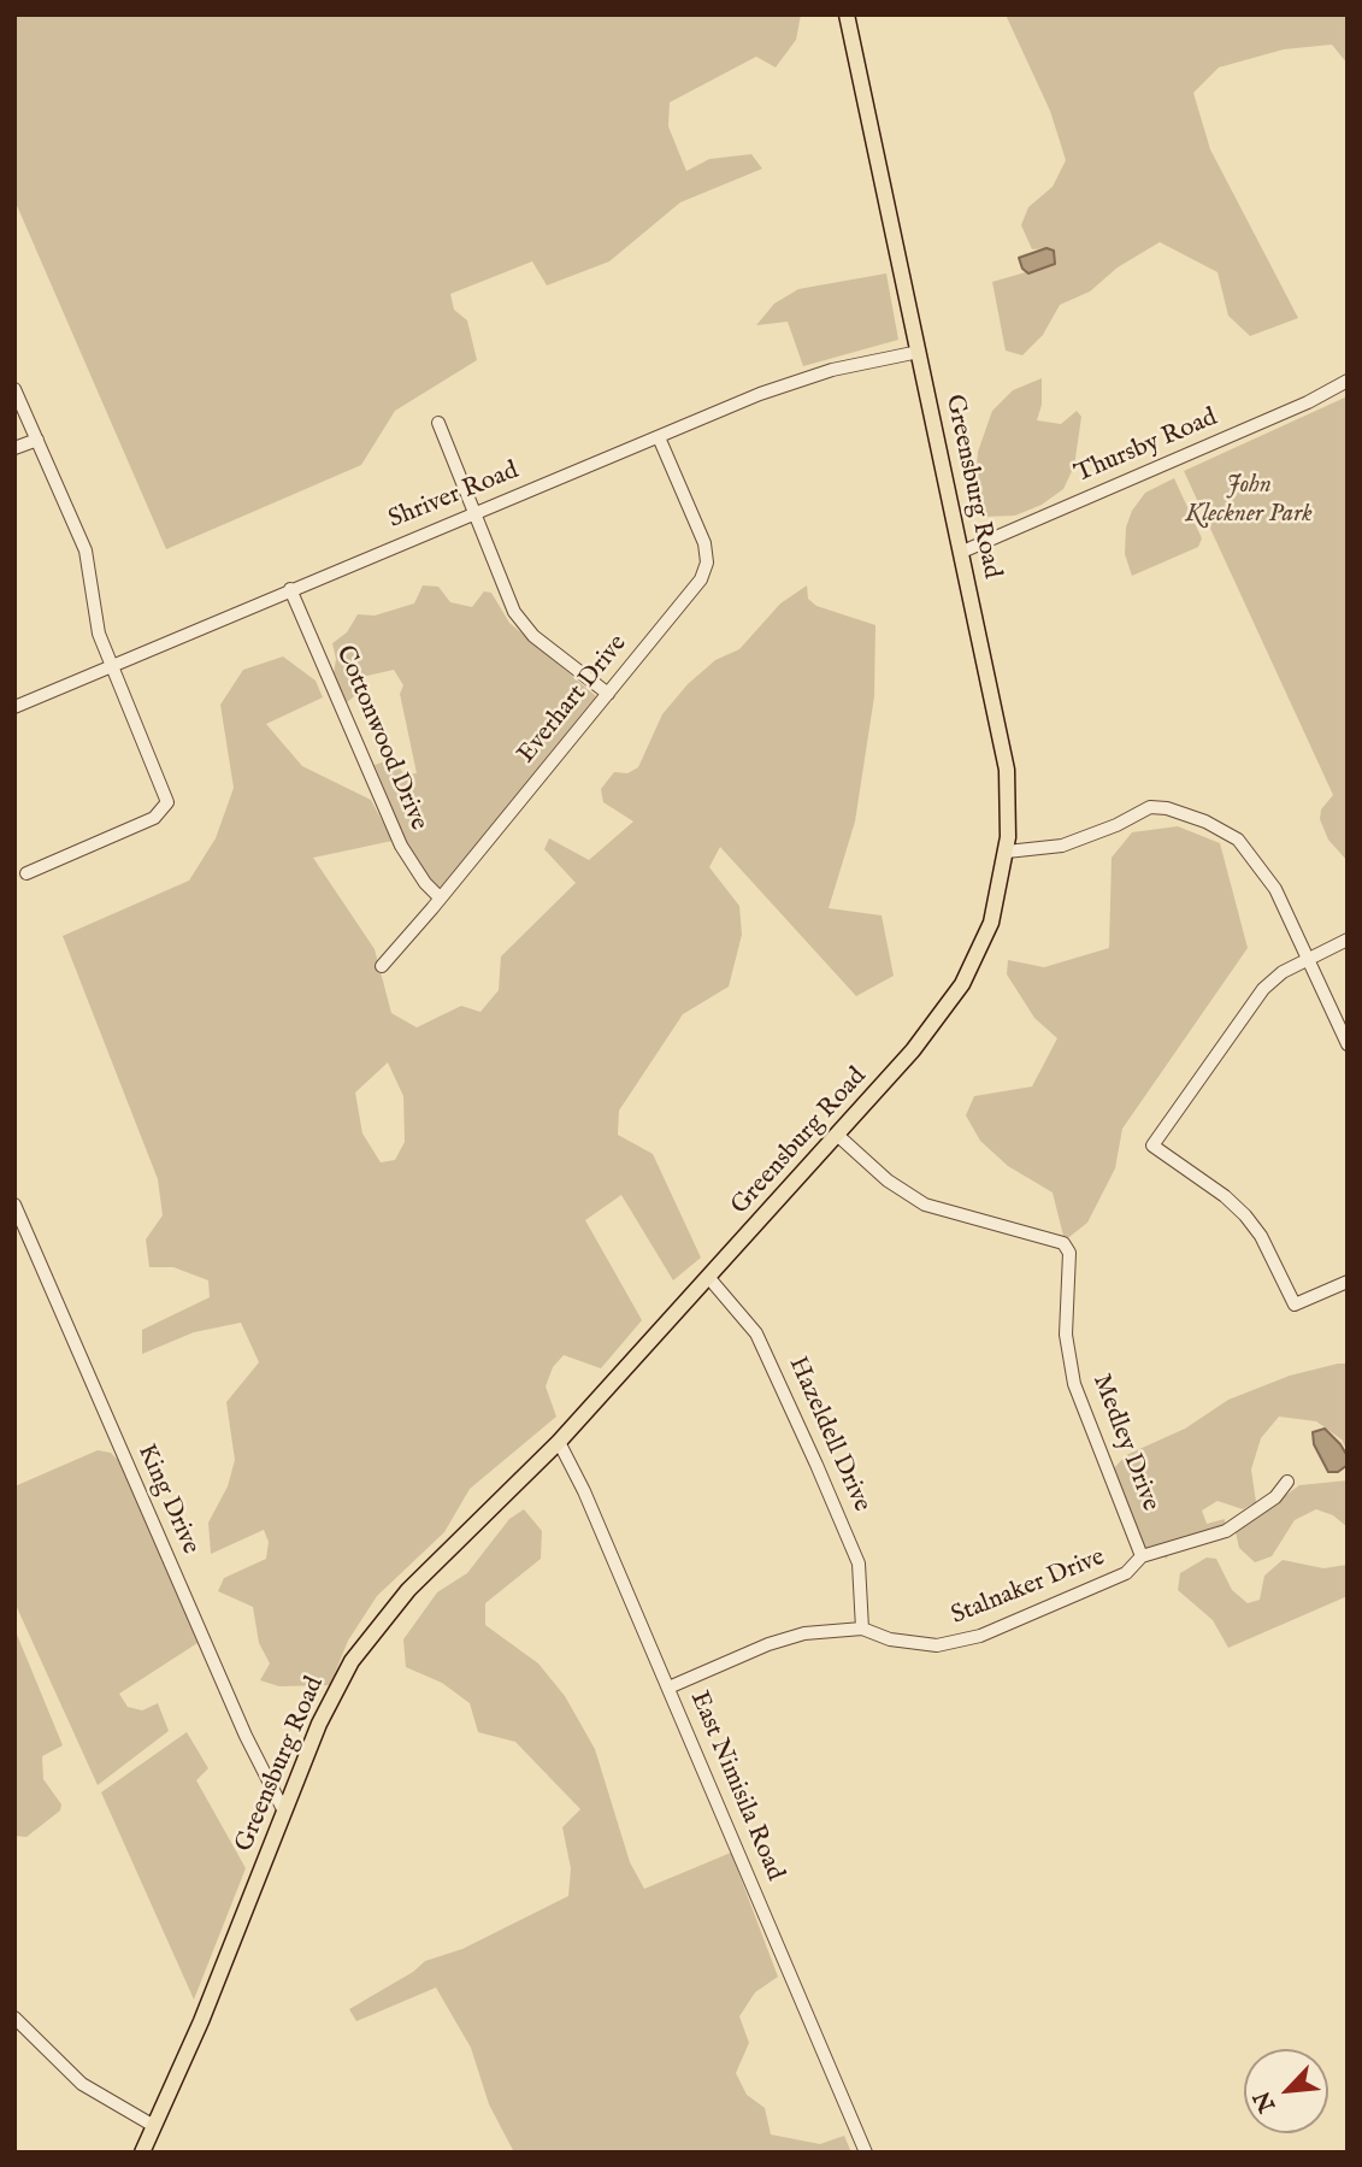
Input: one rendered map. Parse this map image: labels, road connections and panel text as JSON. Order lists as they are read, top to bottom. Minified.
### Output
{"streets":{"main road":["Greensburg Road"],"street":["Thursby Road","Shriver Road","Everhart Drive","Cottonwood Drive","Hazeldell Drive","Medley Drive","King Drive","Stalnaker Drive","East Nimisila Road"]},"crossings":[["Thursby Road","Greensburg Road"],["Greensburg Road","Shriver Road"],["Greensburg Road","Hazeldell Drive"],["Greensburg Road","Medley Drive"],["Greensburg Road","King Drive"],["Greensburg Road","East Nimisila Road"],["Shriver Road","Everhart Drive"],["Shriver Road","Cottonwood Drive"],["Everhart Drive","Cottonwood Drive"],["Hazeldell Drive","Stalnaker Drive"],["Medley Drive","Stalnaker Drive"],["Stalnaker Drive","East Nimisila Road"]],"parks":["John Kleckner Park"],"north":"bottom left"}
